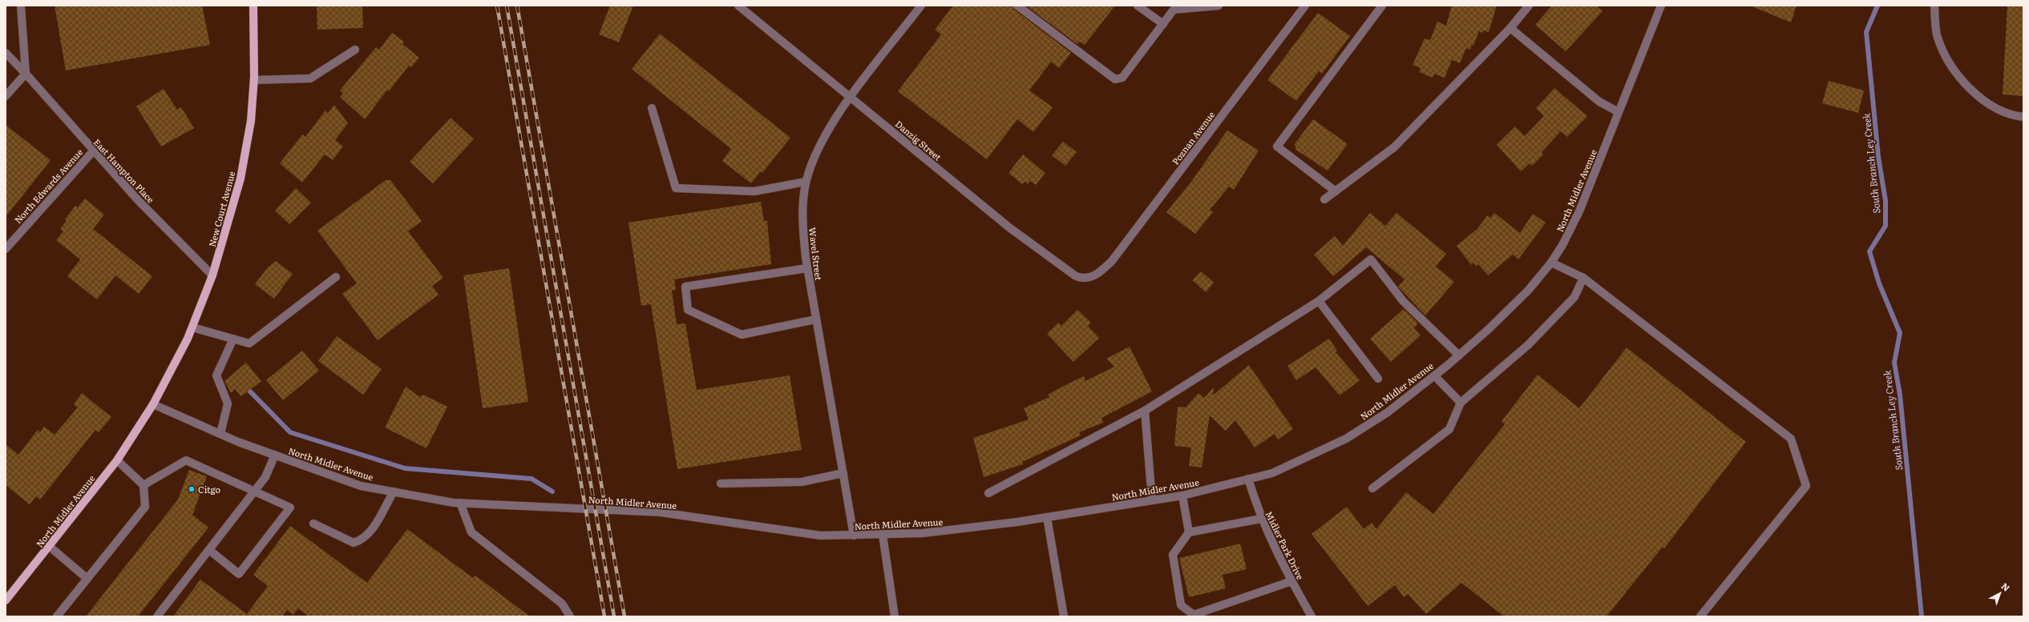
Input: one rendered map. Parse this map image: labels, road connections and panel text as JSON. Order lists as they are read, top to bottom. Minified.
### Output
{"streets":{"main road":["North Midler Avenue","New Court Avenue"],"street":["Poznan Avenue","Danzig Street","East Hampton Place","North Edwards Avenue","Wavel Street","Midler Park Drive"]},"crossings":[["Poznan Avenue","Danzig Street"],["Danzig Street","Wavel Street"],["East Hampton Place","North Edwards Avenue"],["East Hampton Place","New Court Avenue"],["North Midler Avenue","New Court Avenue"],["North Midler Avenue","Wavel Street"],["North Midler Avenue","Midler Park Drive"]],"water":["South Branch Ley Creek"],"places":["Citgo"],"north":"top right"}
